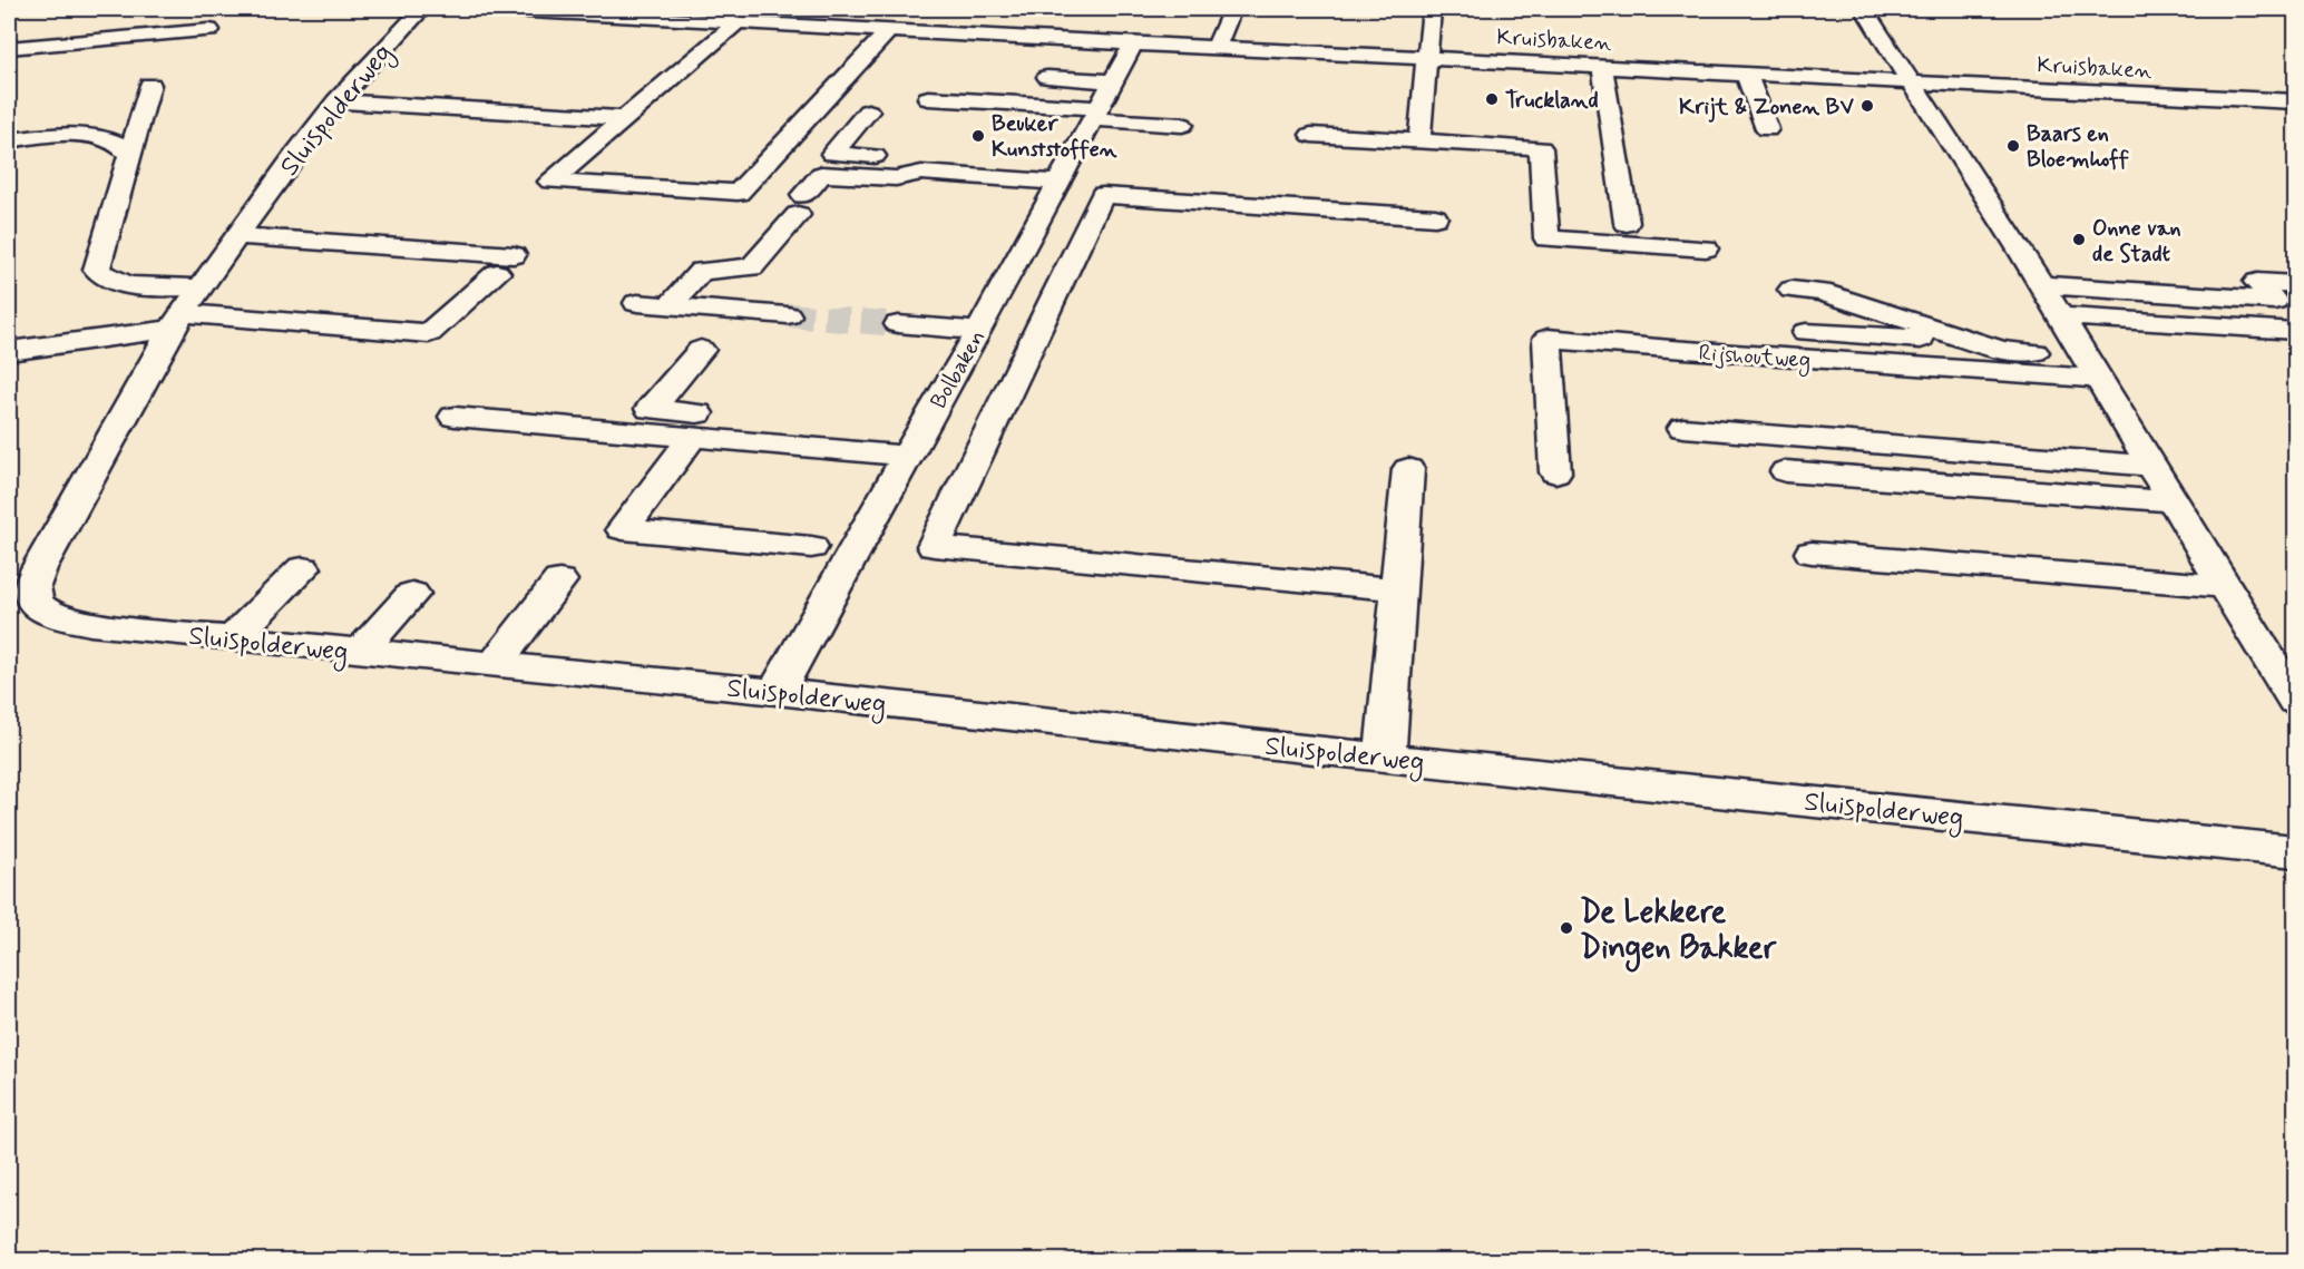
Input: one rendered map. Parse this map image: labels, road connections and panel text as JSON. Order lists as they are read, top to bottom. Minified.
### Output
{"streets":{"street":["Kruisbaken","Sluispolderweg","Rijshoutweg","Bolbaken"]},"crossings":[["Kruisbaken","Bolbaken"],["Sluispolderweg","Bolbaken"]],"places":["Truckland","Krijt & Zonen BV","Beuker Kunststoffen","Baars en Bloemhoff","Onne van de Stadt","De Lekkere Dingen Bakker"]}
